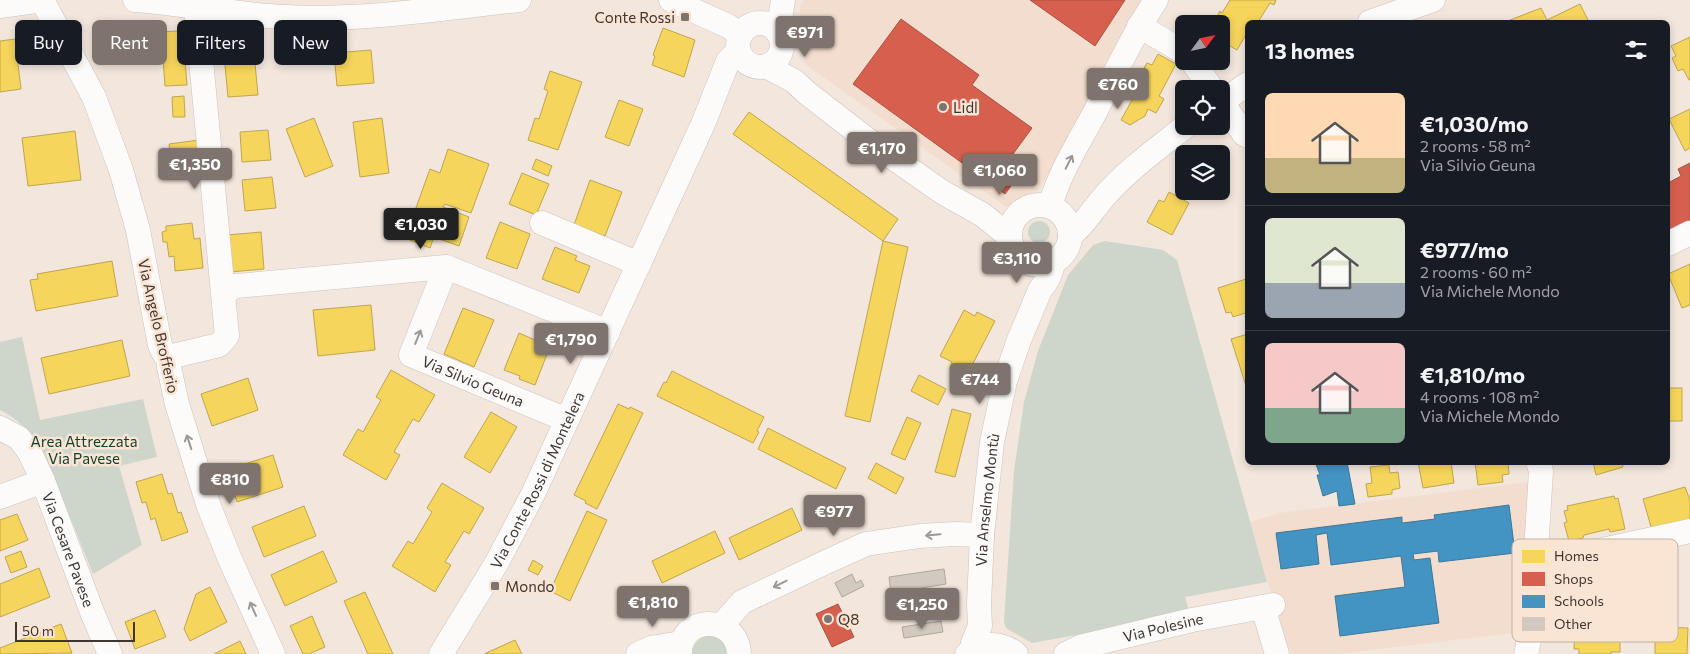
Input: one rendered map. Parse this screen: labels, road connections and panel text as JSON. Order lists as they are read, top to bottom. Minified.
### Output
{"streets":{"street":["Via Angelo Brofferio","Via Silvio Geuna","Via Conte Rossi di Montelera","Via Anselmo Montù","Via Cesare Pavese","Via Polesine"]},"crossings":[["Via Silvio Geuna","Via Conte Rossi di Montelera"]],"one_way":["Via Angelo Brofferio"],"parks":["Area Attrezzata Via Pavese"],"places":{"transit":["Conte Rossi","Mondo"],"other":["Lidl","Q8"]},"legend":["Homes","Shops","Schools","Other"],"scale_bar":"50 m","north":"top right","page":{"price":["€971","€760","€1,170","€1,350","€1,060","€1,030","€3,110","€1,790","€744","€810","€977","€1,810","€1,250"],"chip":["Buy","Rent","Filters","New"],"heading":"13 homes","list":[{"name":"€1,030/mo","note":"2 rooms · 58 m² · Via Silvio Geuna"},{"name":"€977/mo","note":"2 rooms · 60 m² · Via Michele Mondo"},{"name":"€1,810/mo","note":"4 rooms · 108 m² · Via Michele Mondo"}],"scale":"50 m"}}
